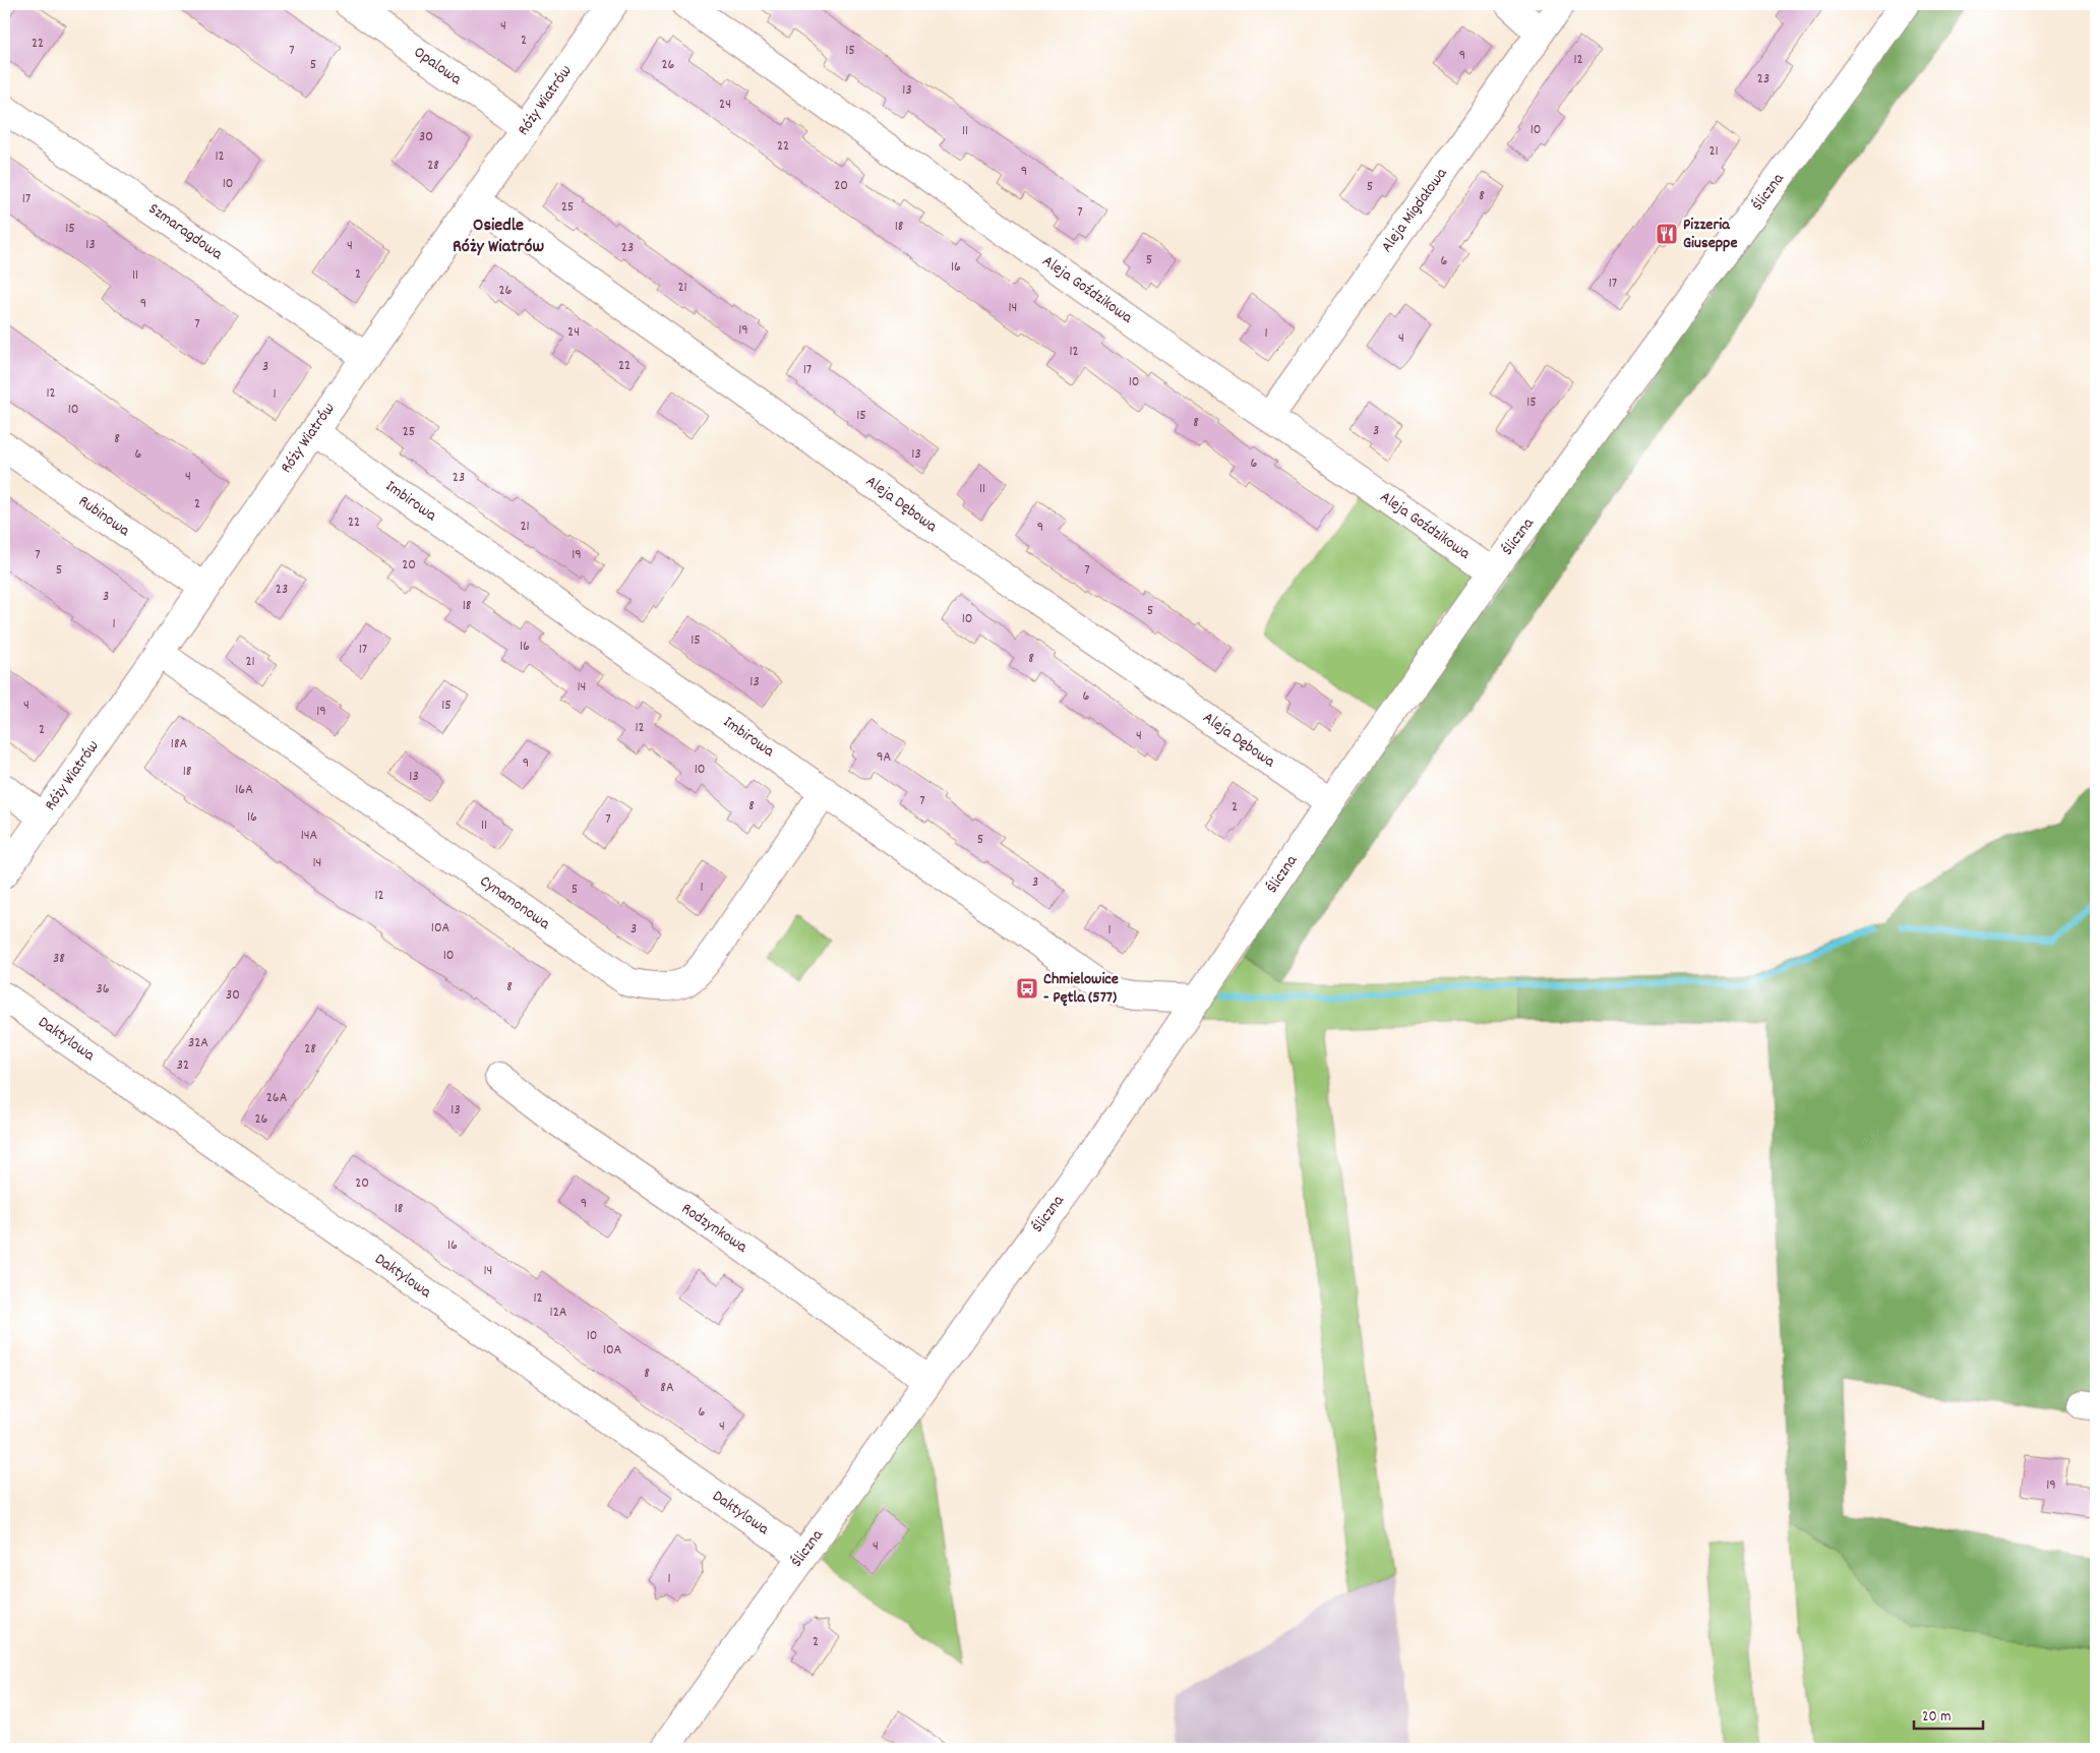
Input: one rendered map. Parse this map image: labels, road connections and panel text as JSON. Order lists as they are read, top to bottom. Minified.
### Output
{"streets":{"street":["Opalowa","Róży Wiatrów","Śliczna","Aleja Migdałowa","Szmaragdowa","Aleja Goździkowa","Imbirowa","Aleja Dębowa","Rubinowa","Cynamonowa","Daktylowa","Rodzynkowa"]},"crossings":[["Opalowa","Róży Wiatrów"],["Róży Wiatrów","Szmaragdowa"],["Róży Wiatrów","Imbirowa"],["Róży Wiatrów","Aleja Dębowa"],["Róży Wiatrów","Rubinowa"],["Róży Wiatrów","Cynamonowa"],["Śliczna","Aleja Goździkowa"],["Śliczna","Imbirowa"],["Śliczna","Aleja Dębowa"],["Śliczna","Daktylowa"],["Śliczna","Rodzynkowa"],["Aleja Migdałowa","Aleja Goździkowa"],["Imbirowa","Cynamonowa"]],"districts":["Osiedle Róży Wiatrów"],"places":{"restaurant":["Pizzeria Giuseppe"],"bus stop":["Chmielowice - Pętla (577)"]},"house_numbers":["4","2","22","7","15","9","12","5","26","23","13","24","10","11","30","22","21","12","28","9","10","20","5","8","17","25","7","18","15","13","4","23","5","6","16","2","11","17","21","26","9","14","7","19","24","1","4","12","22","3","17","10","12","1","15","10","15","8","3","25","8","6","13","6","4","23","11","2","22","21","9","7","19","20","5","7","23","3","18","5","10","1","15","16","17","8","21","13","14","6","4","15","19","12","2","4","18A","9A","9","10","18","13","16A","7","8","2","16","7","11","14A","5","14","3","1","5","12","10A","3","1","10","38","8","36","30","32A","28","32","26A","13","26","20","9","18","16","14","12","12A","10","10A","8","8A","6","4","19","4","1","2"],"scale_bar":"20 m"}
